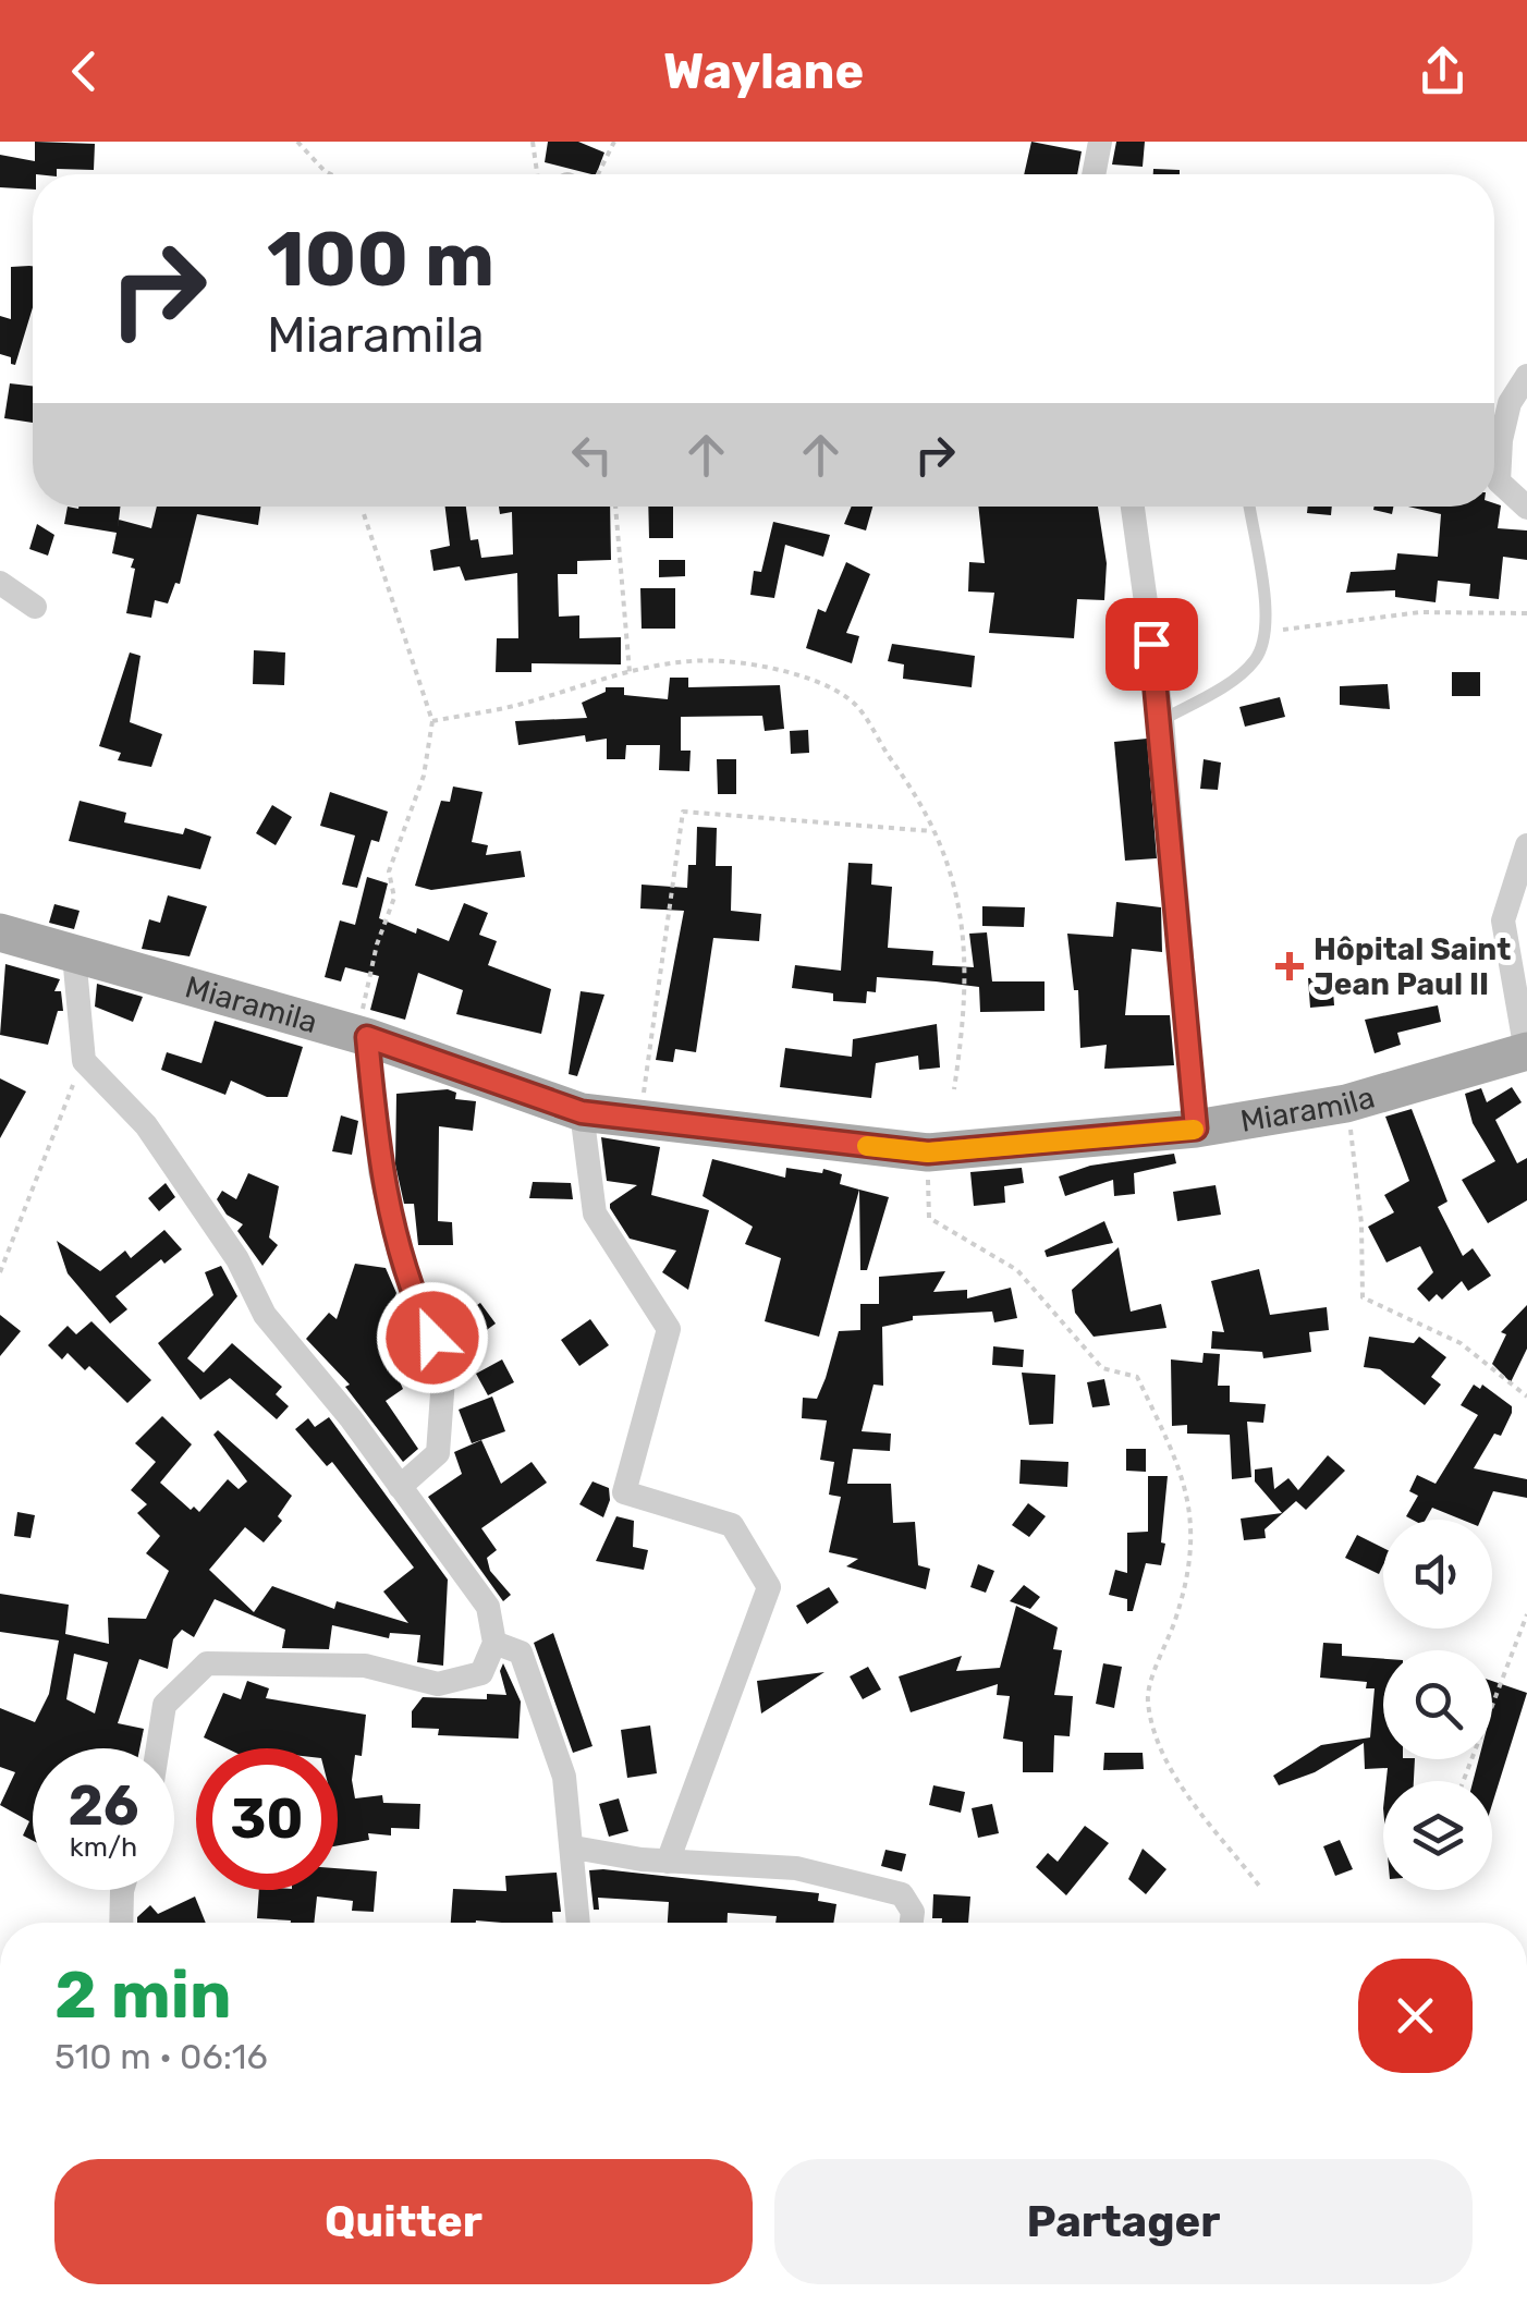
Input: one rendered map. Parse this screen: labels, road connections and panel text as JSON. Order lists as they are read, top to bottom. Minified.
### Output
{"streets":{"main road":["Miaramila"]},"places":{"health":["Hôpital Saint Jean Paul II"]},"page":{"header":"Waylane","turn":["100 m","Miaramila"],"speed":"26 km/h","limit":"30","heading":["2 min","510 m · 06:16"],"buttons":["Quitter","Partager"]}}
